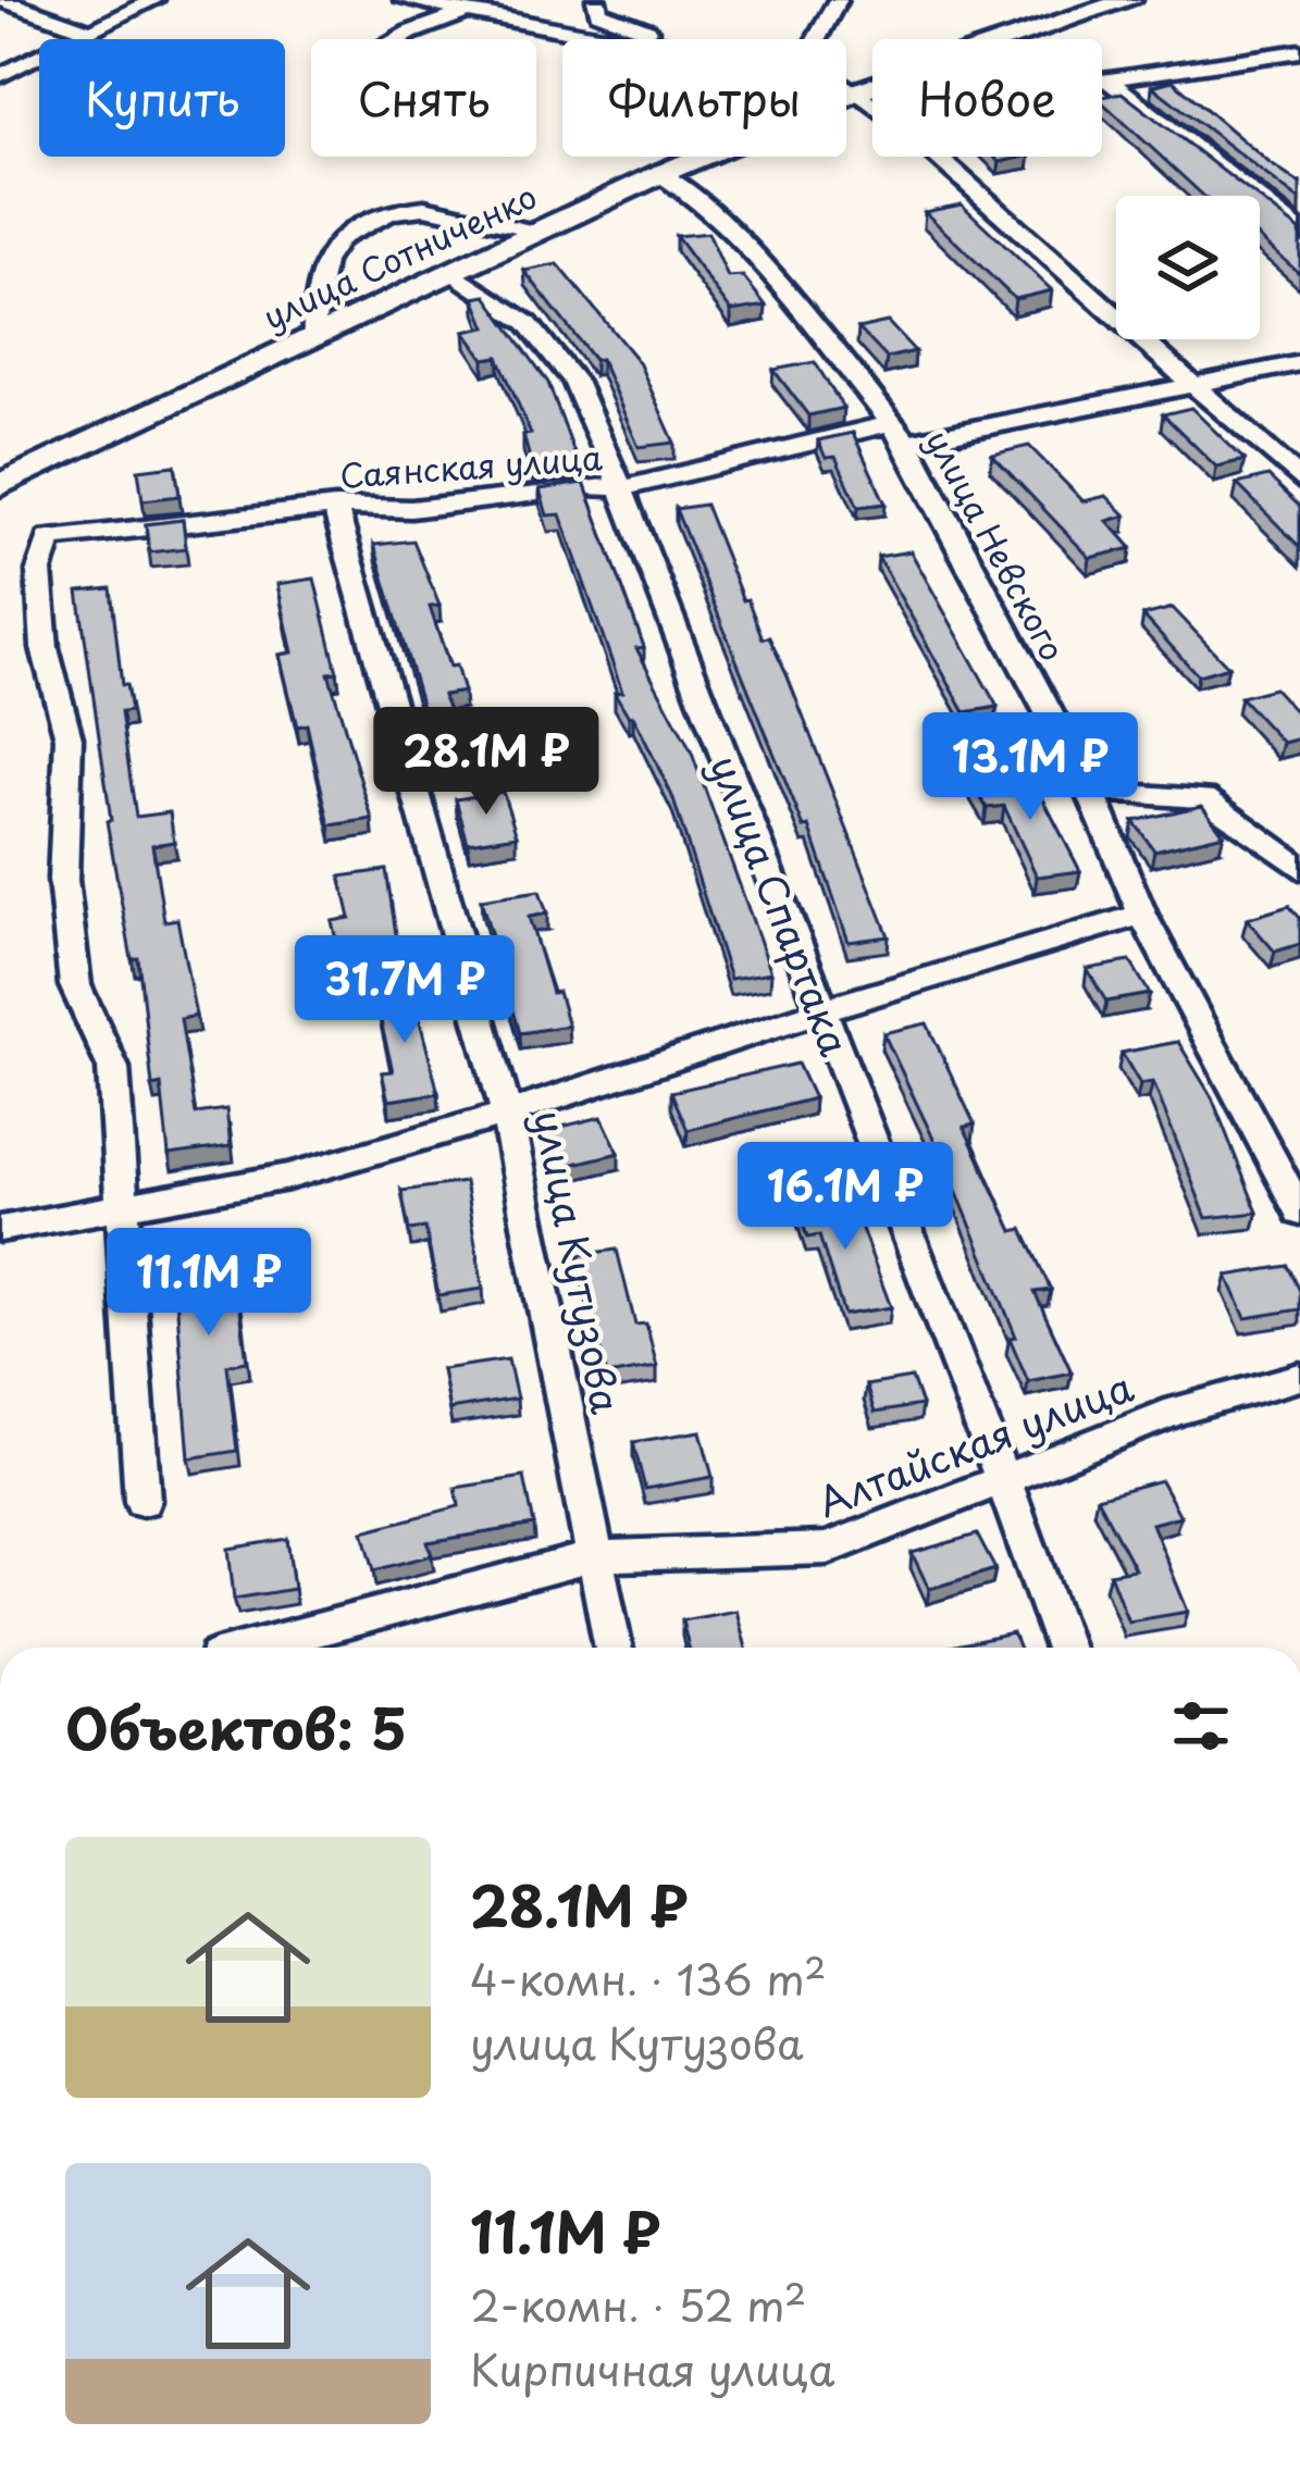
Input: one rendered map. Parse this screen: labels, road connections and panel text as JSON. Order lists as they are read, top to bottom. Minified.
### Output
{"streets":{"main road":["улица Сотниченко"],"street":["Саянская улица","улица Невского","улица Спартака","улица Кутузова","Алтайская улица"]},"crossings":[["улица Сотниченко","улица Невского"],["улица Сотниченко","улица Спартака"],["Саянская улица","улица Невского"],["Саянская улица","улица Спартака"],["Саянская улица","улица Кутузова"],["улица Спартака","Алтайская улица"],["улица Кутузова","Алтайская улица"]],"page":{"chip":["Купить","Снять","Фильтры","Новое"],"price":["28.1M ₽","13.1M ₽","31.7M ₽","16.1M ₽","11.1M ₽"],"heading":"Объектов: 5","list":[{"name":"28.1M ₽","note":"4-комн. · 136 m² · улица Кутузова"},{"name":"11.1M ₽","note":"2-комн. · 52 m² · Кирпичная улица"}]}}
